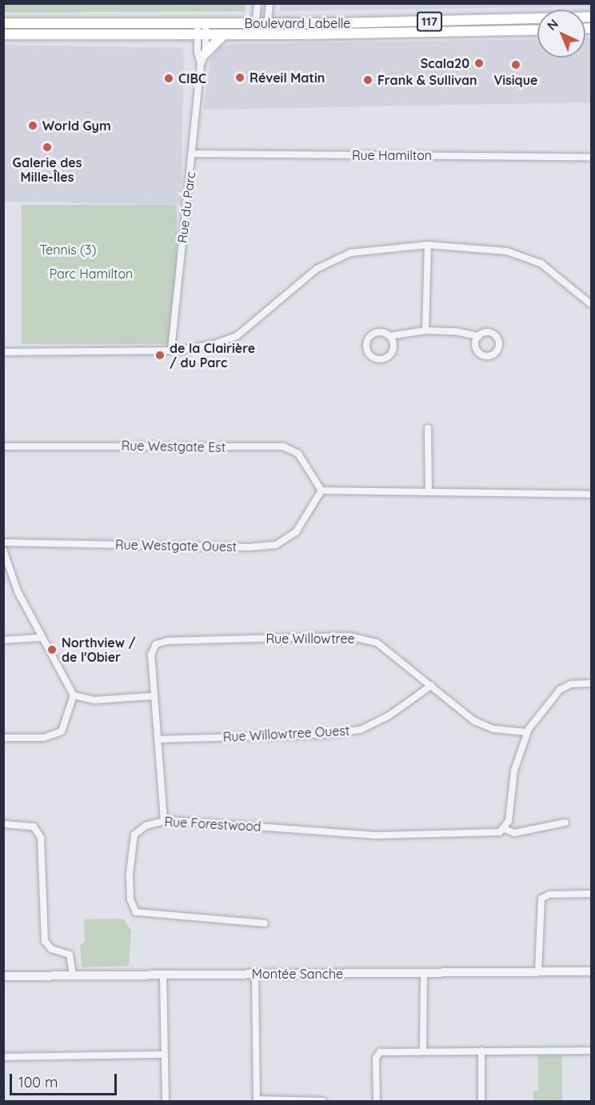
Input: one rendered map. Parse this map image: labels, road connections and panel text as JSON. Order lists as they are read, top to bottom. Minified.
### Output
{"streets":{"main road":["117","Boulevard Labelle"],"street":["Rue Hamilton","Rue du Parc","Rue Westgate Est","Rue Westgate Ouest","Rue Willowtree","Rue Willowtree Ouest","Rue Forestwood","Montée Sanche"]},"crossings":[["Boulevard Labelle","Rue du Parc"],["Rue Hamilton","Rue du Parc"],["Rue Westgate Est","Rue Westgate Ouest"],["Rue Willowtree","Rue Willowtree Ouest"],["Rue Willowtree","Rue Forestwood"]],"parks":["Tennis (3)","Parc Hamilton"],"places":["Scala20","Visique","Réveil Matin","CIBC","Frank & Sullivan","World Gym","Galerie des Mille-Îles","de la Clairière / du Parc","Northview / de l'Obier"],"scale_bar":"100 m","north":"top left"}
